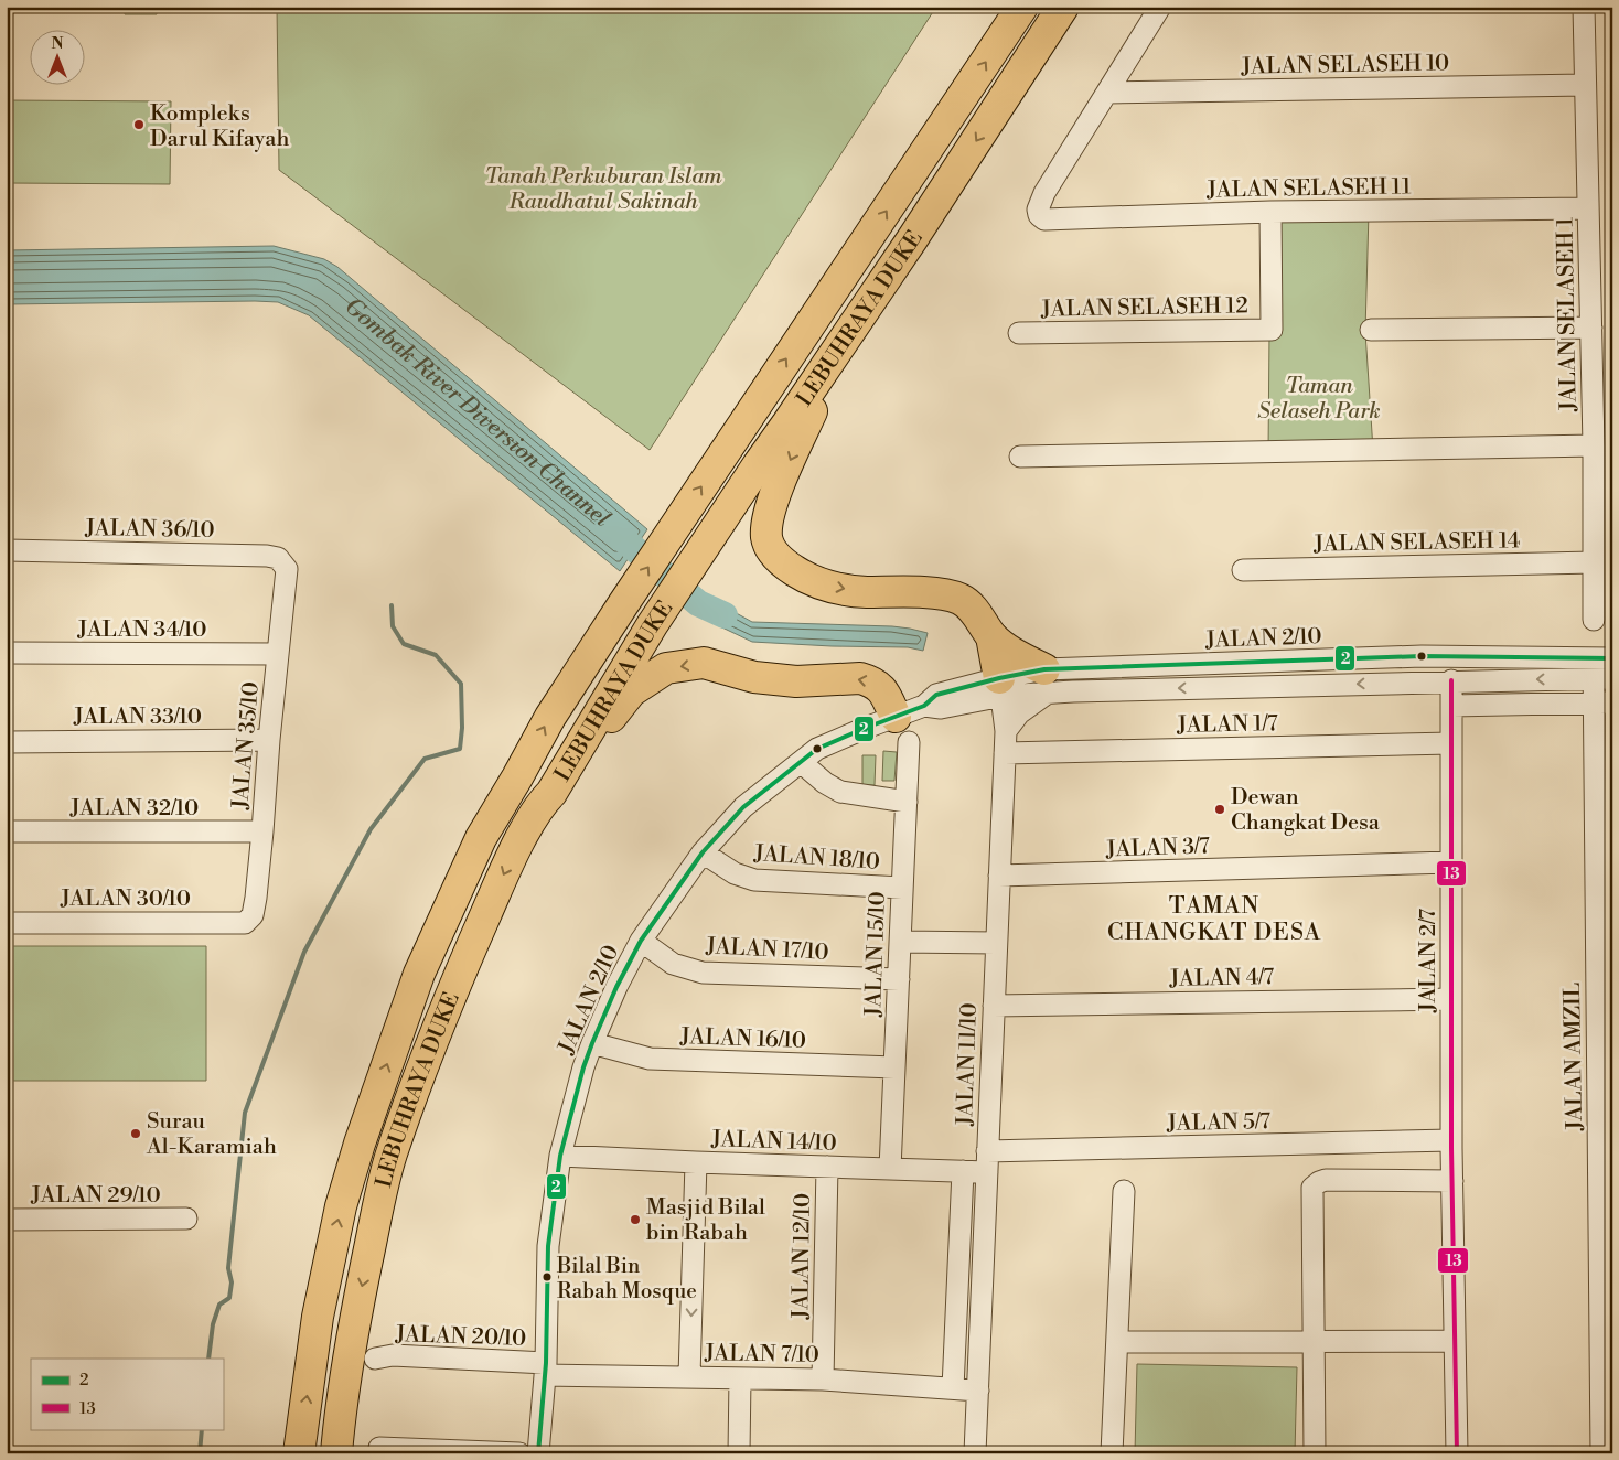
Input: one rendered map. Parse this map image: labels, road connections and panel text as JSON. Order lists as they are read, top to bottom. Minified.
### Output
{"streets":{"highway":["LEBUHRAYA DUKE"],"street":["JALAN SELASEH 10","JALAN SELASEH 11","JALAN SELASEH 12","JALAN SELASEH 1","JALAN 36/10","JALAN SELASEH 14","JALAN 34/10","JALAN 2/10","JALAN 33/10","JALAN 1/7","JALAN 35/10","JALAN 32/10","JALAN 3/7","JALAN 18/10","JALAN 30/10","JALAN 17/10","JALAN 15/10","JALAN 2/7","JALAN 4/7","JALAN 16/10","JALAN AMZIL","JALAN 11/10","JALAN 5/7","JALAN 14/10","JALAN 29/10","JALAN 12/10","JALAN 20/10","JALAN 7/10"]},"crossings":[["JALAN SELASEH 10","JALAN SELASEH 11"],["JALAN SELASEH 10","JALAN SELASEH 1"],["JALAN SELASEH 11","JALAN SELASEH 12"],["JALAN SELASEH 11","JALAN SELASEH 1"],["JALAN SELASEH 1","JALAN SELASEH 14"],["JALAN 36/10","JALAN 35/10"],["JALAN 34/10","JALAN 35/10"],["JALAN 2/10","JALAN 18/10"],["JALAN 2/10","JALAN 17/10"],["JALAN 2/10","JALAN 15/10"],["JALAN 2/10","JALAN 2/7"],["JALAN 2/10","JALAN 16/10"],["JALAN 2/10","JALAN AMZIL"],["JALAN 2/10","JALAN 11/10"],["JALAN 2/10","JALAN 14/10"],["JALAN 2/10","JALAN 20/10"],["JALAN 2/10","JALAN 7/10"],["JALAN 33/10","JALAN 35/10"],["JALAN 1/7","JALAN 2/7"],["JALAN 1/7","JALAN 11/10"],["JALAN 35/10","JALAN 32/10"],["JALAN 35/10","JALAN 30/10"],["JALAN 3/7","JALAN 2/7"],["JALAN 3/7","JALAN 11/10"],["JALAN 18/10","JALAN 15/10"],["JALAN 17/10","JALAN 15/10"],["JALAN 15/10","JALAN 16/10"],["JALAN 15/10","JALAN 14/10"],["JALAN 2/7","JALAN 4/7"],["JALAN 2/7","JALAN 5/7"],["JALAN 4/7","JALAN 11/10"],["JALAN 11/10","JALAN 5/7"],["JALAN 11/10","JALAN 14/10"],["JALAN 11/10","JALAN 7/10"],["JALAN 5/7","JALAN 14/10"],["JALAN 14/10","JALAN 12/10"],["JALAN 12/10","JALAN 7/10"],["JALAN 20/10","JALAN 7/10"]],"districts":["TAMAN CHANGKAT DESA"],"water":["Gombak River Diversion Channel"],"parks":["Tanah Perkuburan Islam Raudhatul Sakinah","Taman Selaseh Park"],"places":["Kompleks Darul Kifayah","Dewan Changkat Desa","Surau Al-Karamiah","Masjid Bilal bin Rabah","Bilal Bin Rabah Mosque"],"lines":["transit line 2","transit line 13"],"legend":["2","13"],"north":"top"}
